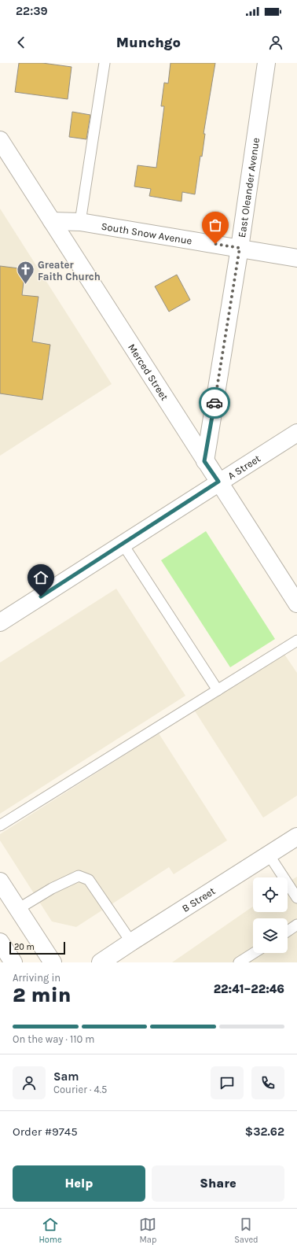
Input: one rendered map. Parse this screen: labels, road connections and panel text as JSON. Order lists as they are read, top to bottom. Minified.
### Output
{"streets":{"street":["East Oleander Avenue","South Snow Avenue","Merced Street","A Street","B Street"]},"crossings":[["East Oleander Avenue","South Snow Avenue"],["East Oleander Avenue","Merced Street"],["South Snow Avenue","Merced Street"],["Merced Street","A Street"]],"places":{"church":["Greater Faith Church"]},"scale_bar":"20 m","page":{"status":"22:39","header":"Munchgo","scale":"20 m","heading":["2 min","Arriving in","22:41–22:46"],"panel":["Sam","Courier · 4.5","Order #9745","$32.62"],"bar":"On the way · 110 m","buttons":["Help","Share"],"tabs":["Home","Map","Saved"]}}
